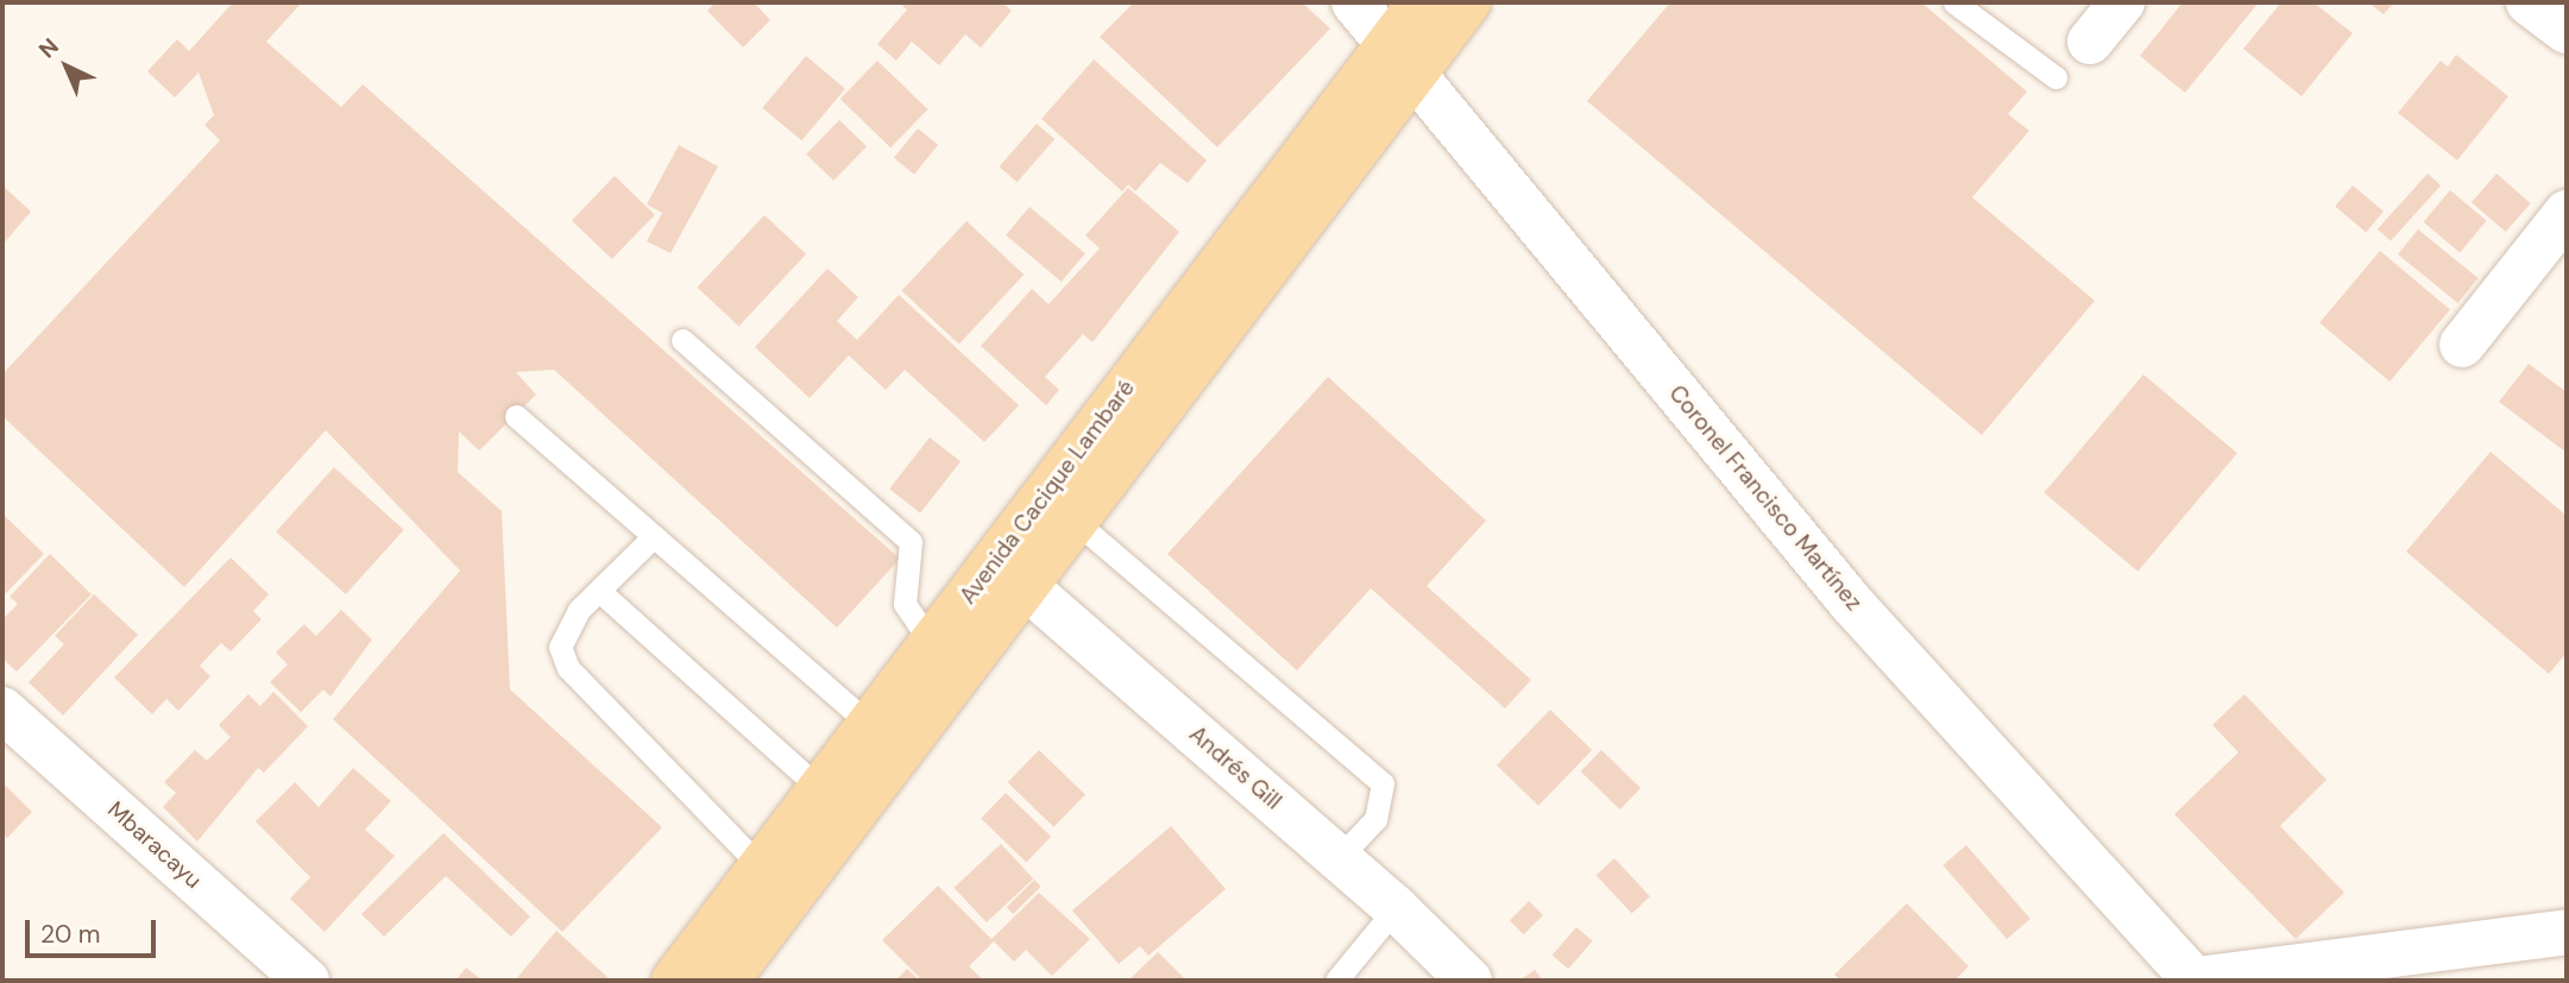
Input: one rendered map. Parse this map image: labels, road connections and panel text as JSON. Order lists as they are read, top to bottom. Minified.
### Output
{"streets":{"main road":["Avenida Cacique Lambaré"],"street":["Coronel Francisco Martínez","Andrés Gill","Mbaracayu"]},"crossings":[["Avenida Cacique Lambaré","Coronel Francisco Martínez"],["Avenida Cacique Lambaré","Andrés Gill"]],"scale_bar":"20 m","north":"top left"}
